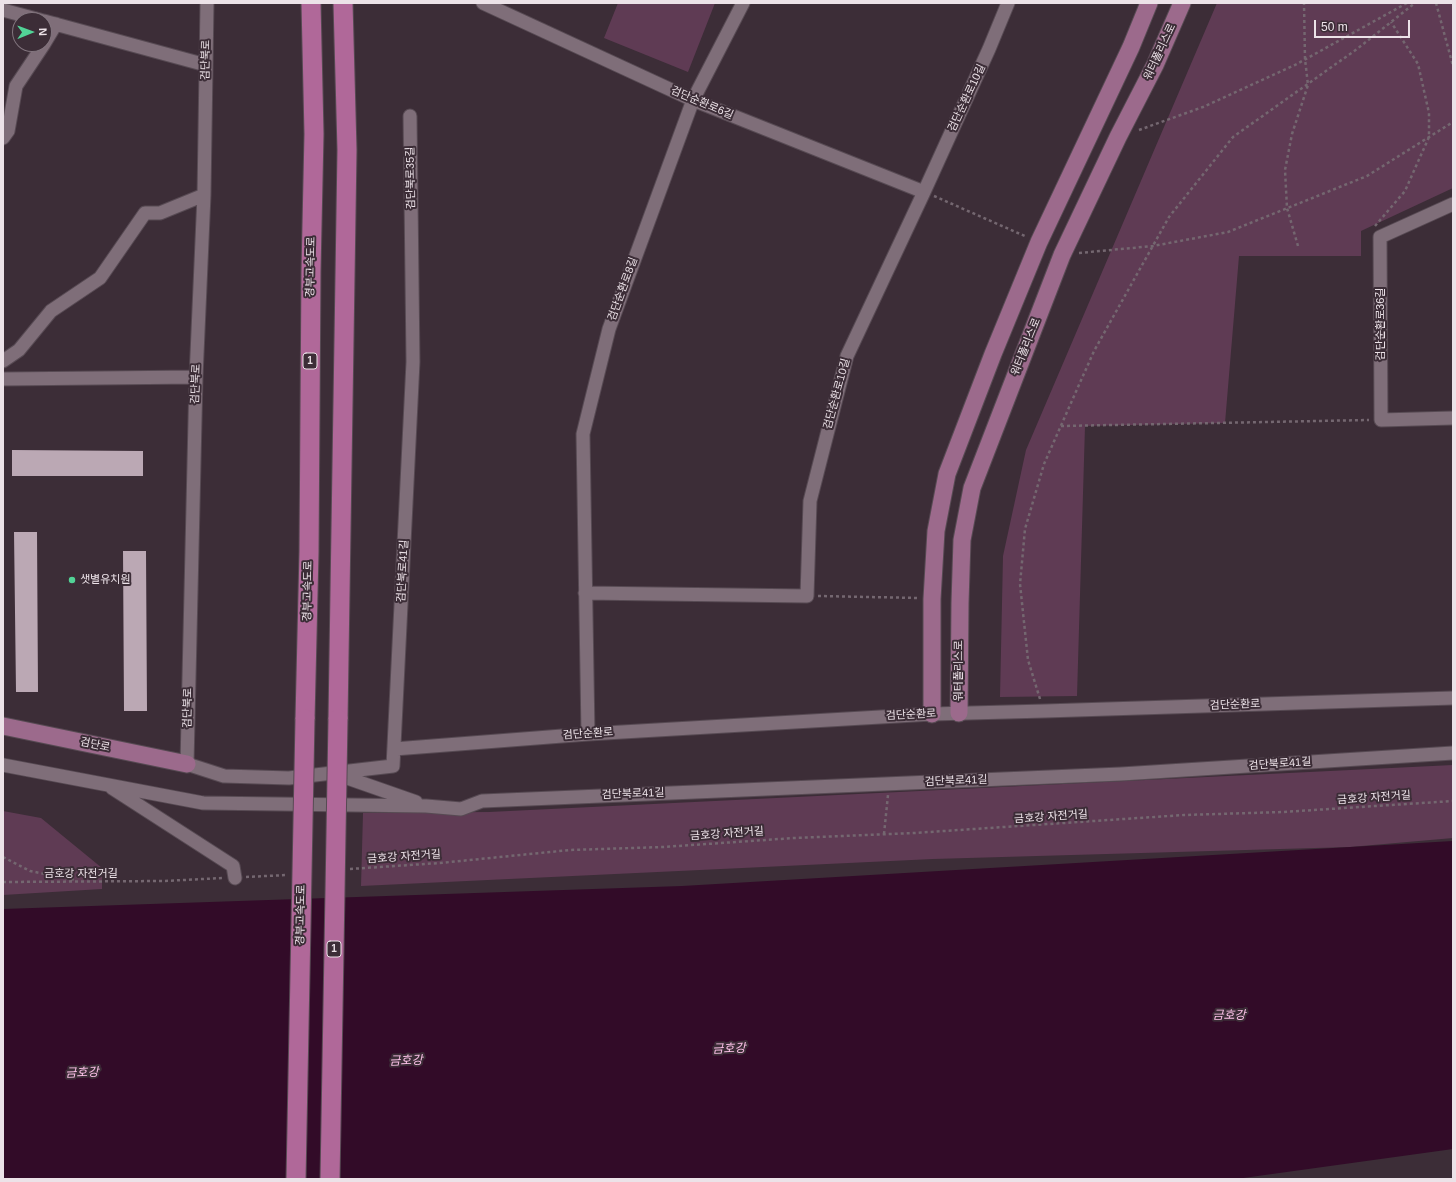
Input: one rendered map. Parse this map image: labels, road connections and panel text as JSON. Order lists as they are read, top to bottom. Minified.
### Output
{"streets":{"highway":["경부고속도로","1"],"main road":["워터폴리스로","검단로"],"street":["검단북로","검단순환로10길","검단순환로6길","검단북로35길","검단순환로8길","검단순환로36길","검단북로41길","검단순환로"],"path":["금호강 자전거길"]},"crossings":[["워터폴리스로","검단순환로"],["검단북로","검단북로41길"],["검단북로","검단로"],["검단순환로10길","검단순환로6길"],["검단순환로6길","검단순환로8길"],["검단북로35길","검단북로41길"],["검단순환로8길","검단순환로"],["검단북로41길","검단순환로"],["검단북로41길","검단로"]],"water":["금호강"],"places":["샛별유치원"],"scale_bar":"50 m","north":"right"}
